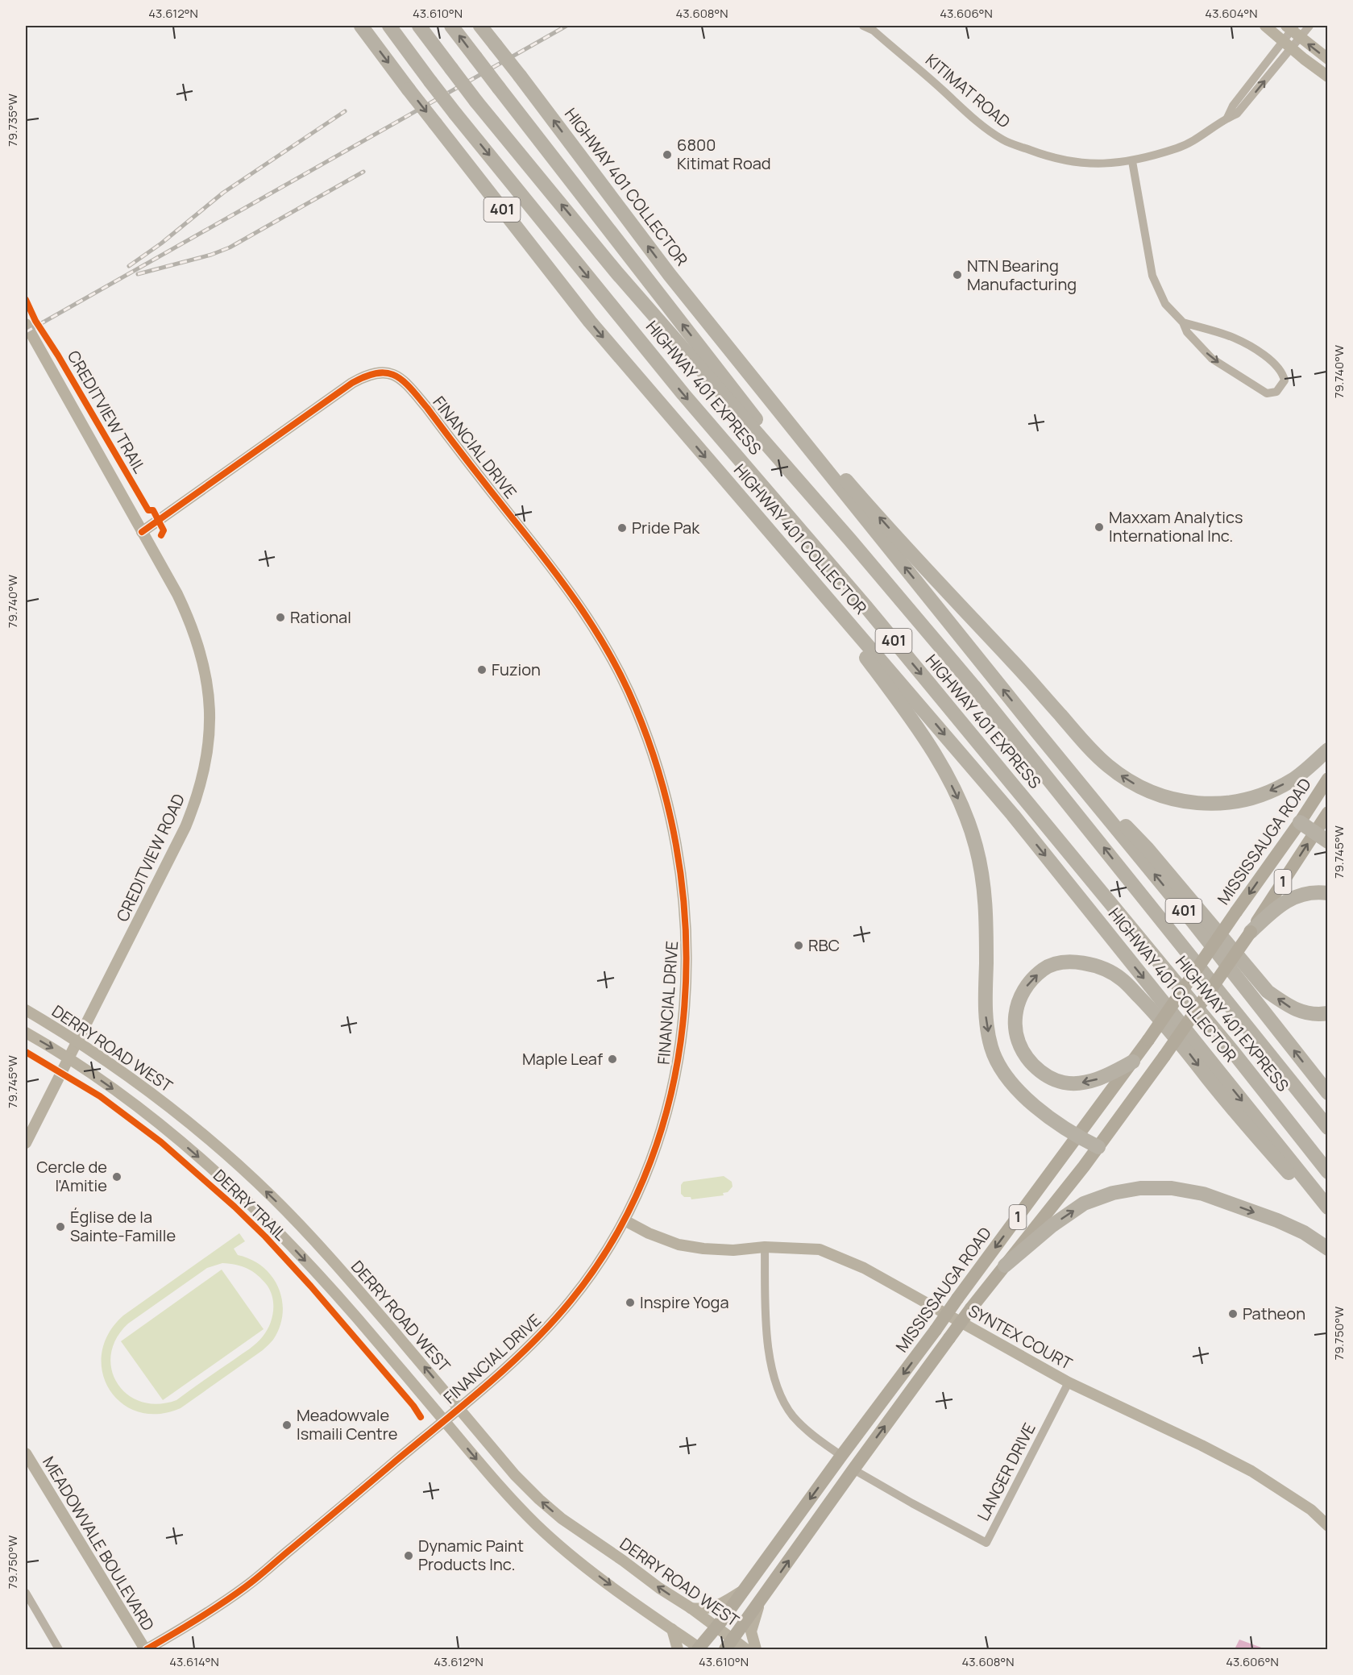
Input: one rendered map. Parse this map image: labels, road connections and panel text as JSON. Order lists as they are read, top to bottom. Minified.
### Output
{"streets":{"highway":["HIGHWAY 401 COLLECTOR","401","HIGHWAY 401 EXPRESS"],"main road":["FINANCIAL DRIVE","MISSISSAUGA ROAD","CREDITVIEW ROAD","1","DERRY ROAD WEST","SYNTEX COURT","MEADOWVALE BOULEVARD"],"street":["KITIMAT ROAD","LANGER DRIVE"],"cycle path":["CREDITVIEW TRAIL","DERRY TRAIL"]},"crossings":[["FINANCIAL DRIVE","CREDITVIEW ROAD"],["FINANCIAL DRIVE","DERRY ROAD WEST"],["FINANCIAL DRIVE","SYNTEX COURT"],["FINANCIAL DRIVE","MEADOWVALE BOULEVARD"],["MISSISSAUGA ROAD","DERRY ROAD WEST"],["MISSISSAUGA ROAD","LANGER DRIVE"],["CREDITVIEW ROAD","DERRY ROAD WEST"],["SYNTEX COURT","LANGER DRIVE"]],"places":["6800 Kitimat Road","NTN Bearing Manufacturing","Maxxam Analytics International Inc.","Pride Pak","Rational","Fuzion","RBC","Maple Leaf","Cercle de l'Amitie","Église de la Sainte-Famille","Inspire Yoga","Patheon","Meadowvale Ismaili Centre","Dynamic Paint Products Inc."],"coordinates":["43.612°N","43.610°N","43.608°N","43.606°N","43.604°N","79.735°W","79.740°W","79.745°W","79.750°W","43.614°N"]}
